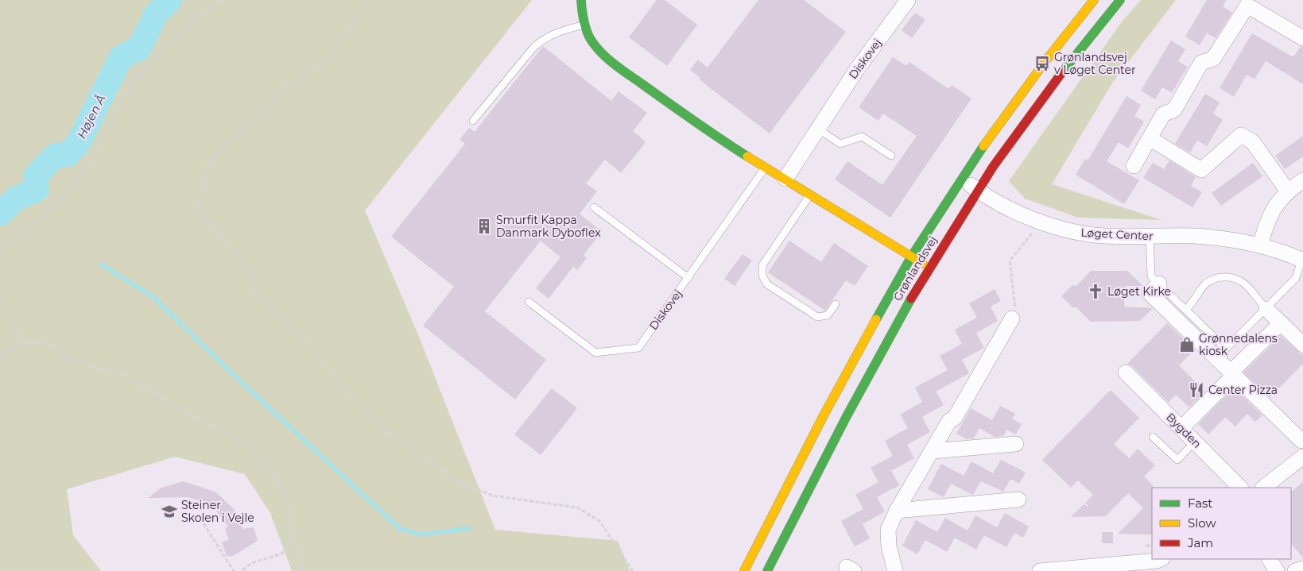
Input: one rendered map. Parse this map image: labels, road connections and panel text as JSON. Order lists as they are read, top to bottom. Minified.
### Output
{"streets":{"street":["Diskovej","Løget Center","Grønlandsvej","Bygden"]},"crossings":[["Løget Center","Grønlandsvej"]],"water":["Højen Å"],"places":{"bus stop":["Grønlandsvej v Løget Center"],"building":["Smurfit Kappa Danmark Dyboflex"],"church":["Løget Kirke"],"shop":["Grønnedalens kiosk"],"restaurant":["Center Pizza"],"school or university":["Steiner Skolen i Vejle"]},"legend":["Fast","Slow","Jam"]}
